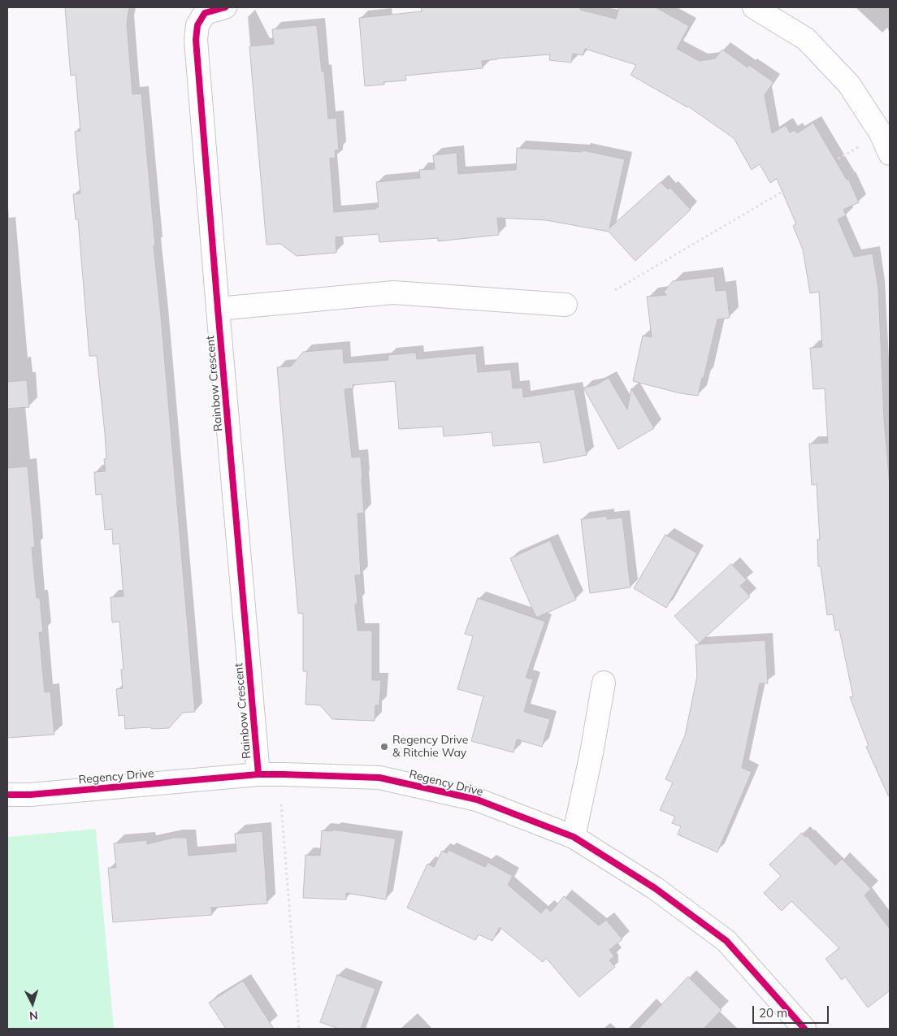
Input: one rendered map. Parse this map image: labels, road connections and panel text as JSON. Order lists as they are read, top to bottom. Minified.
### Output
{"streets":{"street":["Rainbow Crescent","Regency Drive"]},"crossings":[["Rainbow Crescent","Regency Drive"]],"places":["Regency Drive & Ritchie Way"],"scale_bar":"20 m","north":"bottom"}
